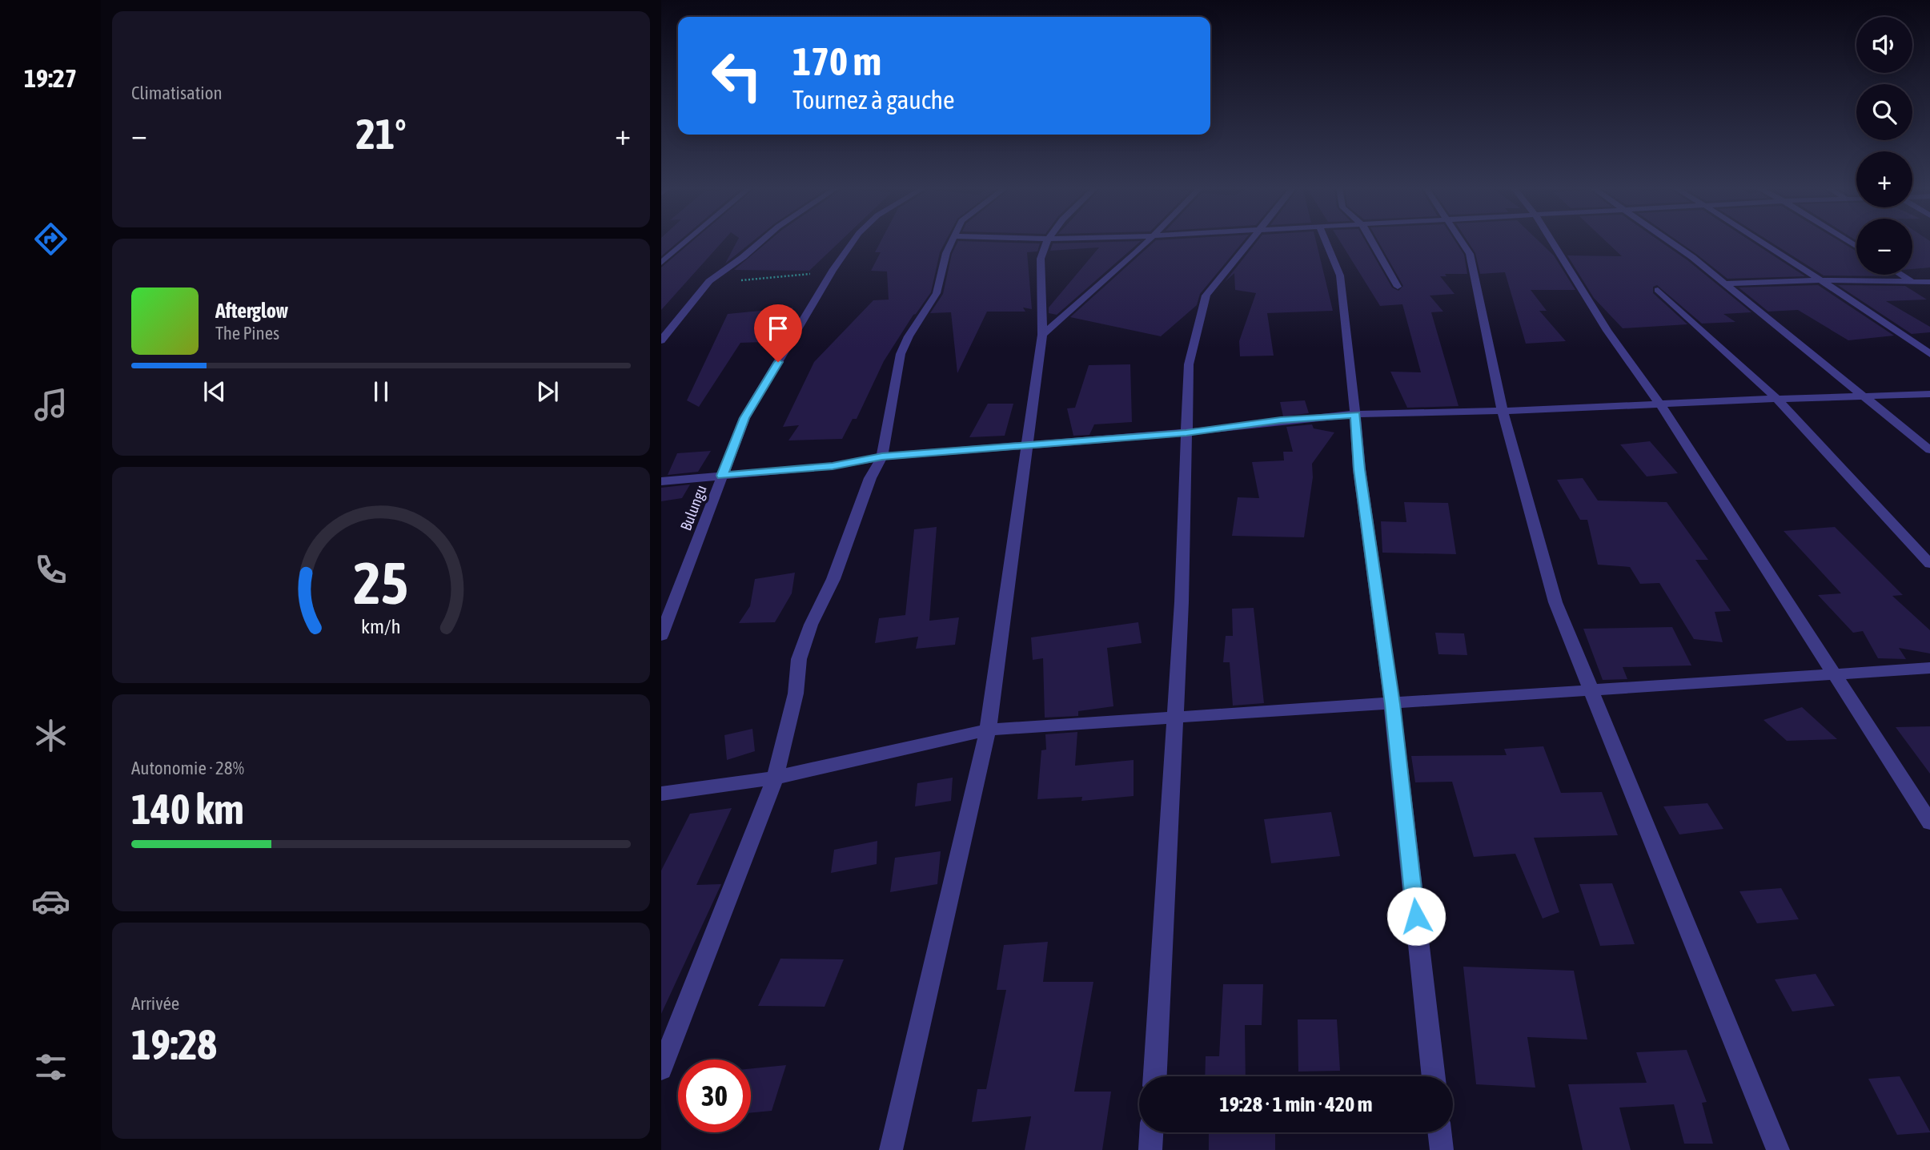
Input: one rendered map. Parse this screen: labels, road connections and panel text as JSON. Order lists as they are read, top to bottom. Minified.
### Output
{"streets":{"street":["Bulungu"]},"page":{"tabs":"19:27","tile":["Climatisation",["Autonomie · 28%","140 km"],["Arrivée","19:28"]],"map_buttons":["+","−"],"turn":["170 m","Tournez à gauche"],"heat":["−","21°","+"],"song":["Afterglow","The Pines"],"limit":"30","trip":"19:28 · 1 min · 420 m","gauge":["25","km/h"]}}
